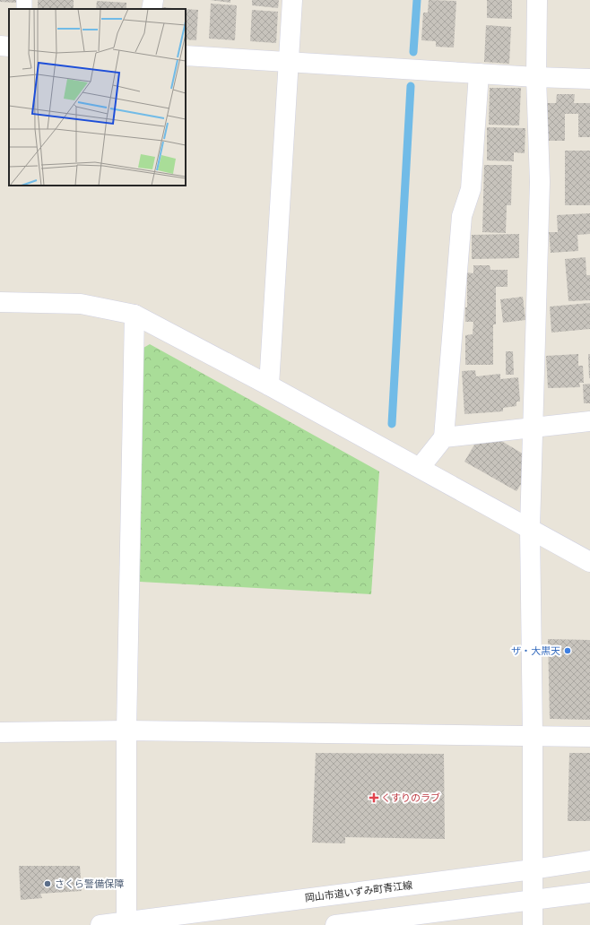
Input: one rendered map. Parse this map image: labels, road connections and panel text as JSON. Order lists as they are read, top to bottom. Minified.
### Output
{"streets":{"street":["岡山市道いずみ町青江線"]},"places":{"other":["ザ・大黒天","さくら警備保障"],"health":["くすりのラブ"]}}
